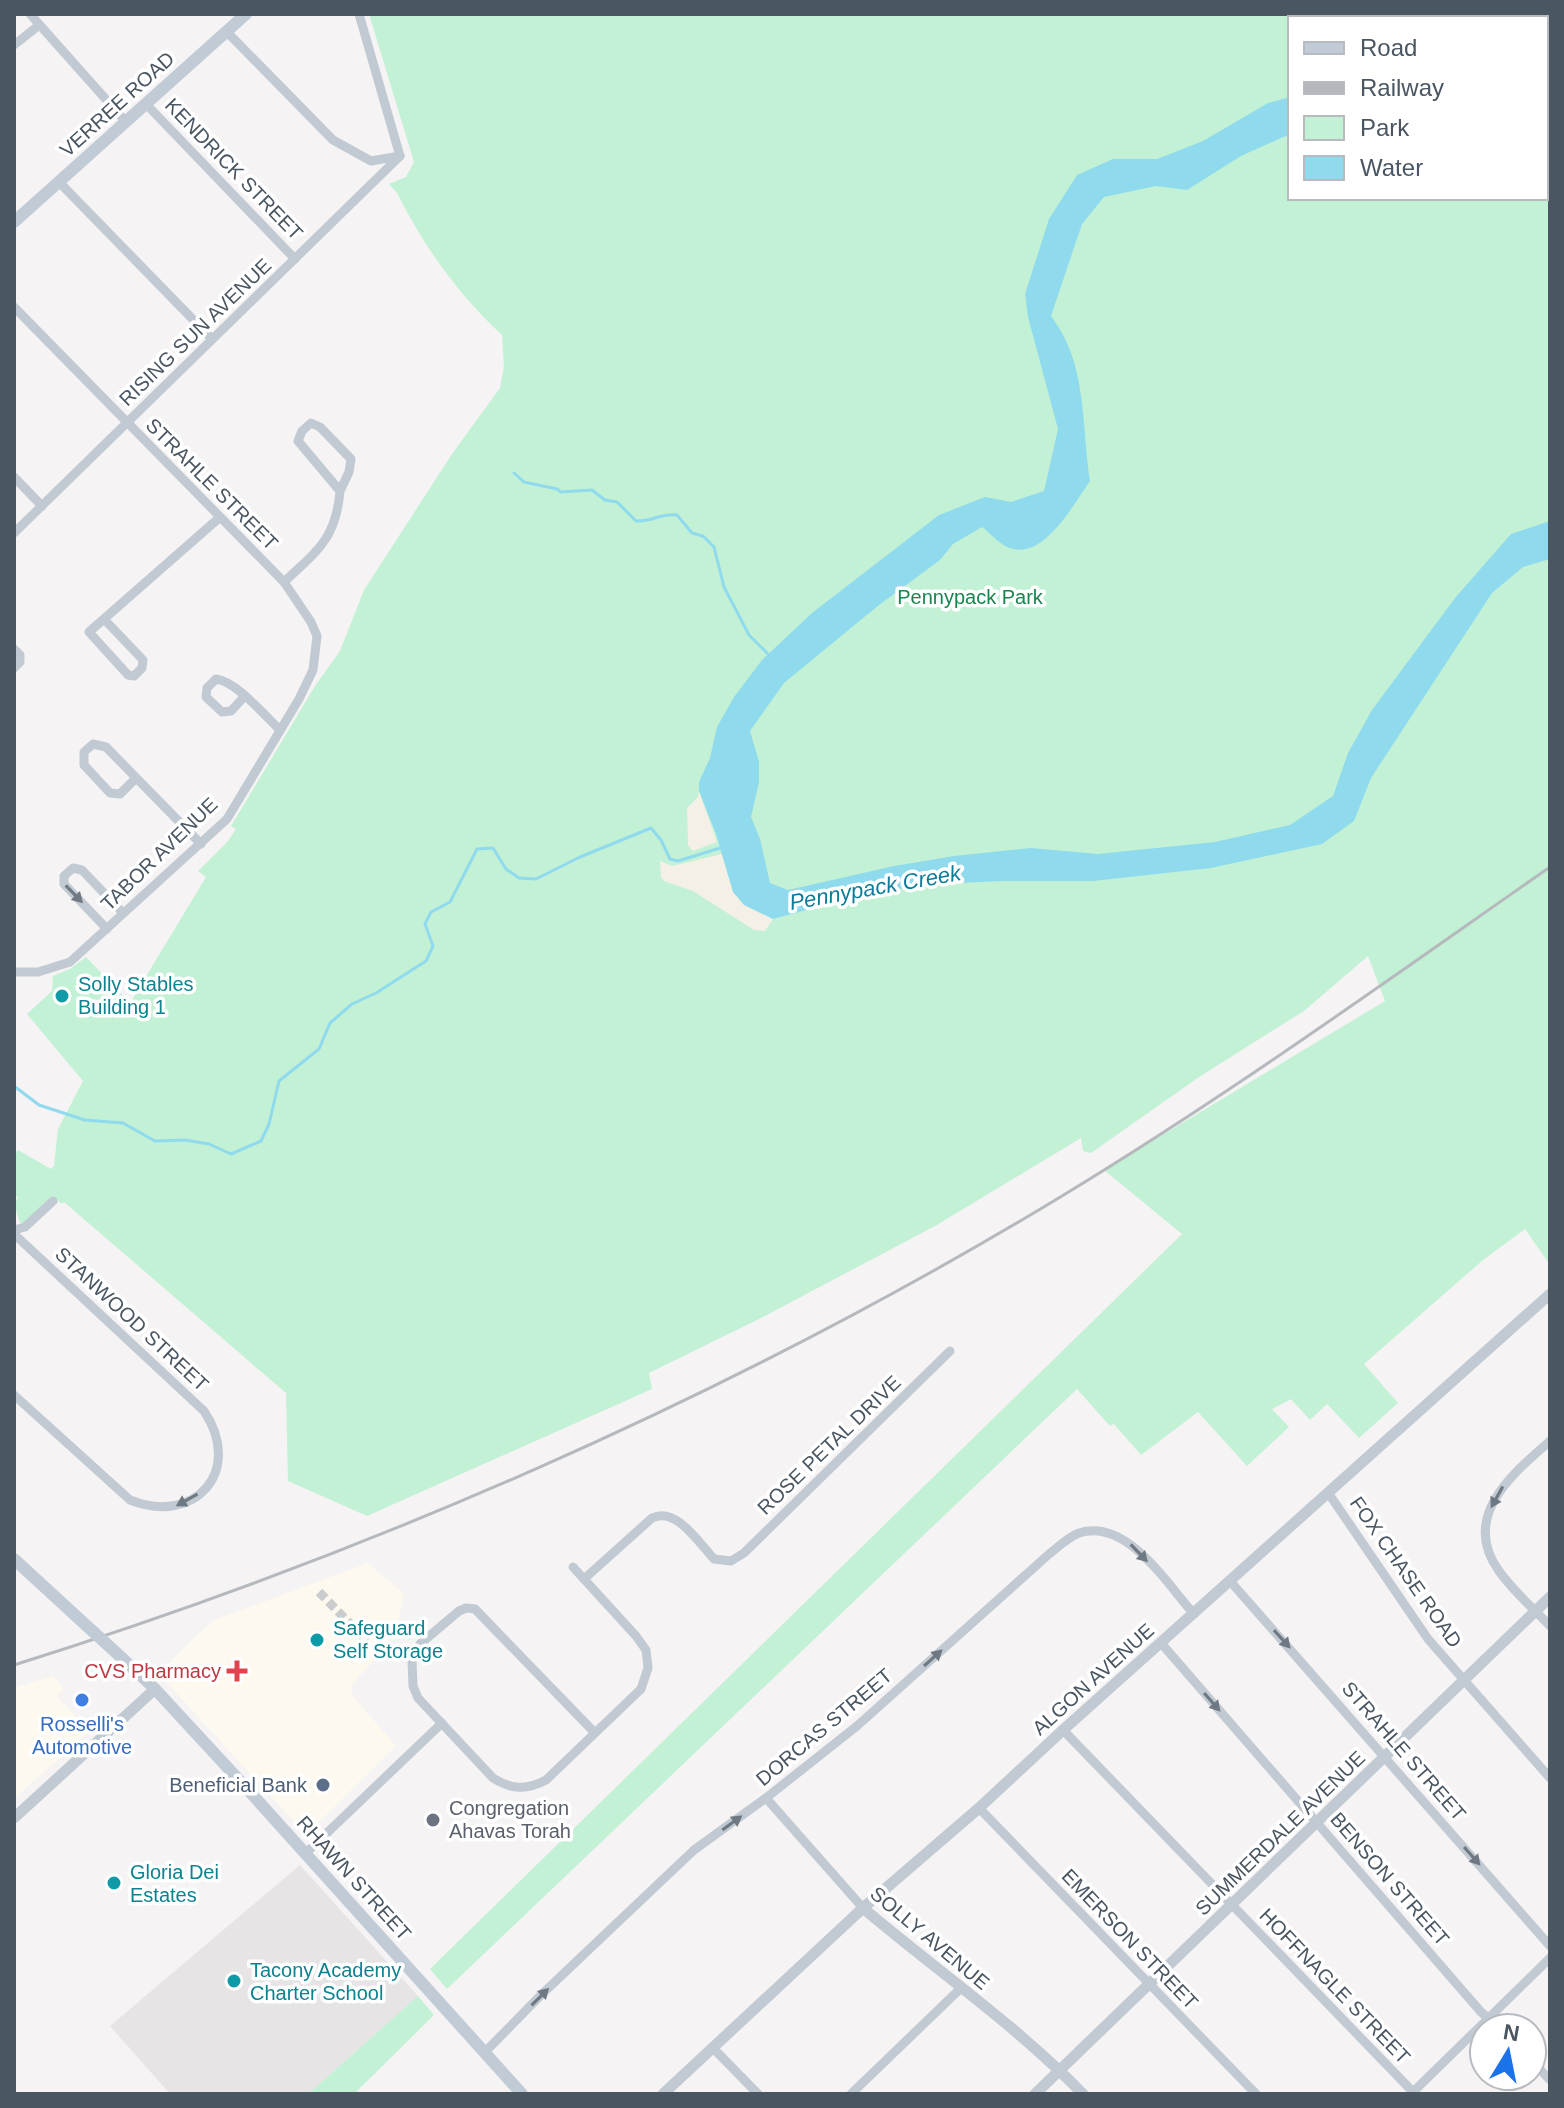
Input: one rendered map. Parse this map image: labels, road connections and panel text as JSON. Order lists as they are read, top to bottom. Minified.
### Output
{"streets":{"main road":["VERREE ROAD","RHAWN STREET"],"street":["KENDRICK STREET","RISING SUN AVENUE","STRAHLE STREET","TABOR AVENUE","STANWOOD STREET","ROSE PETAL DRIVE","FOX CHASE ROAD","ALGON AVENUE","DORCAS STREET","SUMMERDALE AVENUE","BENSON STREET","SOLLY AVENUE","EMERSON STREET","HOFFNAGLE STREET"]},"crossings":[["VERREE ROAD","KENDRICK STREET"],["KENDRICK STREET","RISING SUN AVENUE"],["RISING SUN AVENUE","STRAHLE STREET"],["STRAHLE STREET","TABOR AVENUE"],["STRAHLE STREET","ALGON AVENUE"],["STRAHLE STREET","SUMMERDALE AVENUE"],["FOX CHASE ROAD","ALGON AVENUE"],["FOX CHASE ROAD","SUMMERDALE AVENUE"],["ALGON AVENUE","DORCAS STREET"],["ALGON AVENUE","BENSON STREET"],["ALGON AVENUE","SOLLY AVENUE"],["ALGON AVENUE","EMERSON STREET"],["ALGON AVENUE","HOFFNAGLE STREET"],["DORCAS STREET","RHAWN STREET"],["DORCAS STREET","SOLLY AVENUE"],["SUMMERDALE AVENUE","BENSON STREET"],["SUMMERDALE AVENUE","SOLLY AVENUE"],["SUMMERDALE AVENUE","EMERSON STREET"],["SUMMERDALE AVENUE","HOFFNAGLE STREET"]],"one_way":["STRAHLE STREET","DORCAS STREET","BENSON STREET"],"water":["Pennypack Creek"],"parks":["Pennypack Park"],"places":{"other":["Solly Stables Building 1","Safeguard Self Storage","Rosselli's Automotive","Beneficial Bank","Congregation Ahavas Torah","Gloria Dei Estates","Tacony Academy Charter School"],"health":["CVS Pharmacy"]},"legend":["Road","Railway","Park","Water"],"north":"top"}
